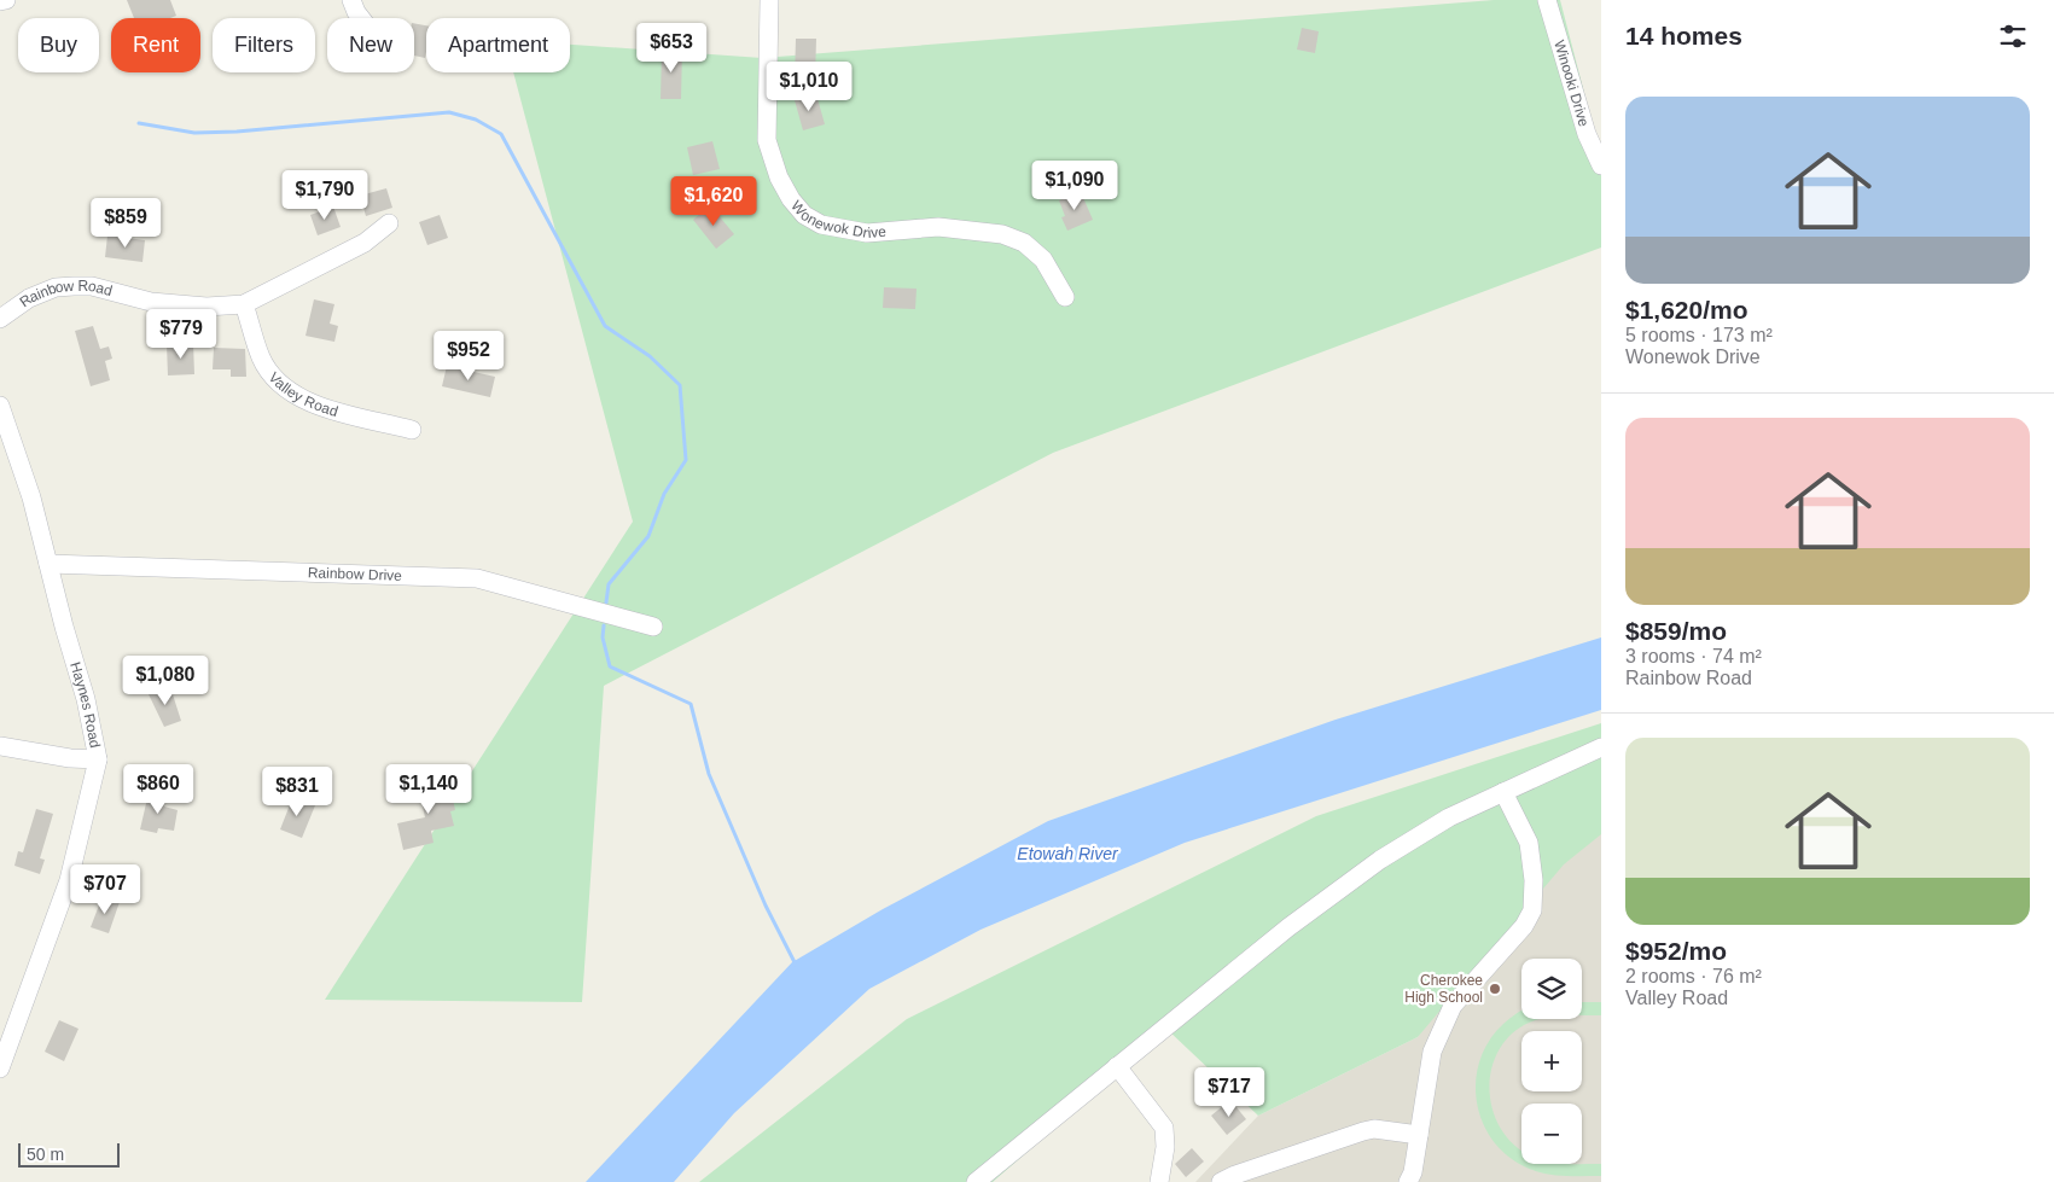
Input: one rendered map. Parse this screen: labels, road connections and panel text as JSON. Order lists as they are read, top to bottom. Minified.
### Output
{"streets":{"street":["Winooki Drive","Wonewok Drive","Rainbow Road","Valley Road","Rainbow Drive","Haynes Road"]},"crossings":[["Rainbow Road","Valley Road"],["Rainbow Drive","Haynes Road"]],"water":["Etowah River"],"places":["Cherokee High School"],"scale_bar":"50 m","page":{"heading":"14 homes","chip":["Buy","Rent","Filters","New","Apartment"],"price":["$653","$1,010","$1,090","$1,790","$1,620","$859","$779","$952","$1,080","$860","$1,140","$831","$707","$717"],"list":[{"name":"$1,620/mo","note":"5 rooms · 173 m² · Wonewok Drive"},{"name":"$859/mo","note":"3 rooms · 74 m² · Rainbow Road"},{"name":"$952/mo","note":"2 rooms · 76 m² · Valley Road"}],"map_buttons":["+","−"],"scale":"50 m"}}
